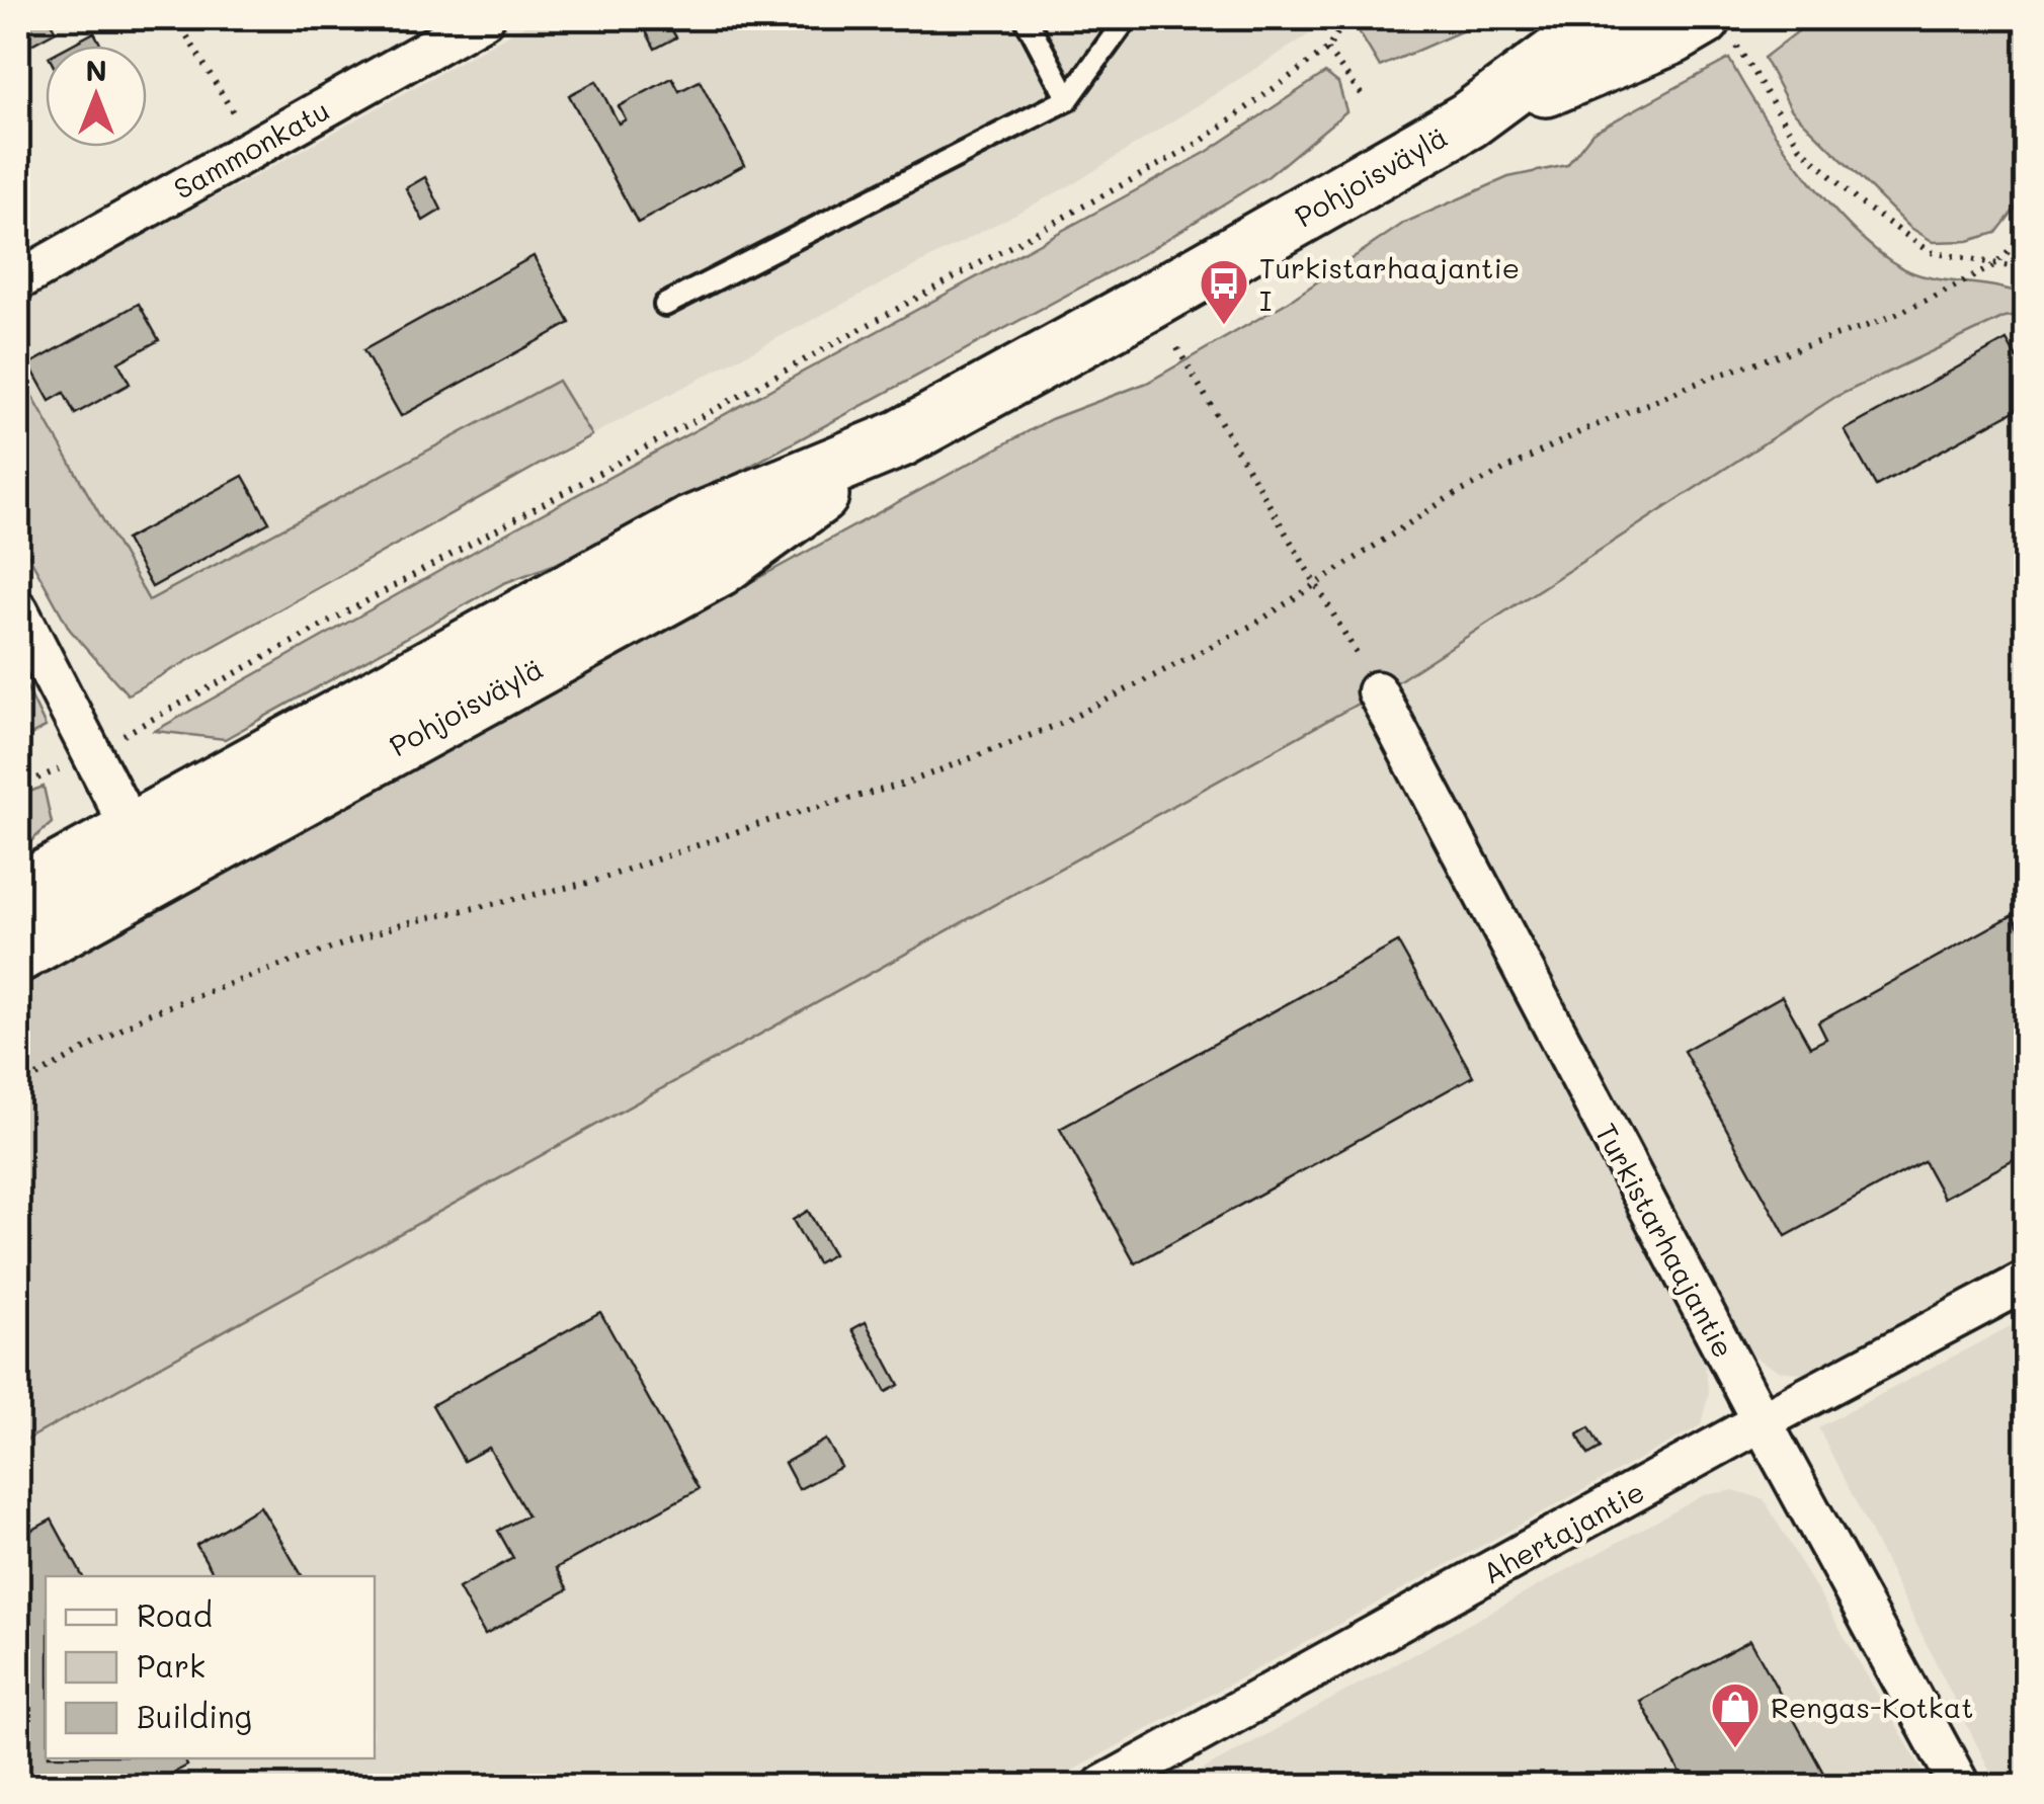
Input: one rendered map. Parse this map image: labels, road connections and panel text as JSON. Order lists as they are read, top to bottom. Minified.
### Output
{"streets":{"main road":["Pohjoisväylä"],"street":["Sammonkatu","Turkistarhaajantie","Ahertajantie"]},"crossings":[["Turkistarhaajantie","Ahertajantie"]],"places":{"bus stop":["Turkistarhaajantie I"],"shop":["Rengas-Kotkat"]},"legend":["Road","Park","Building"],"north":"top"}
